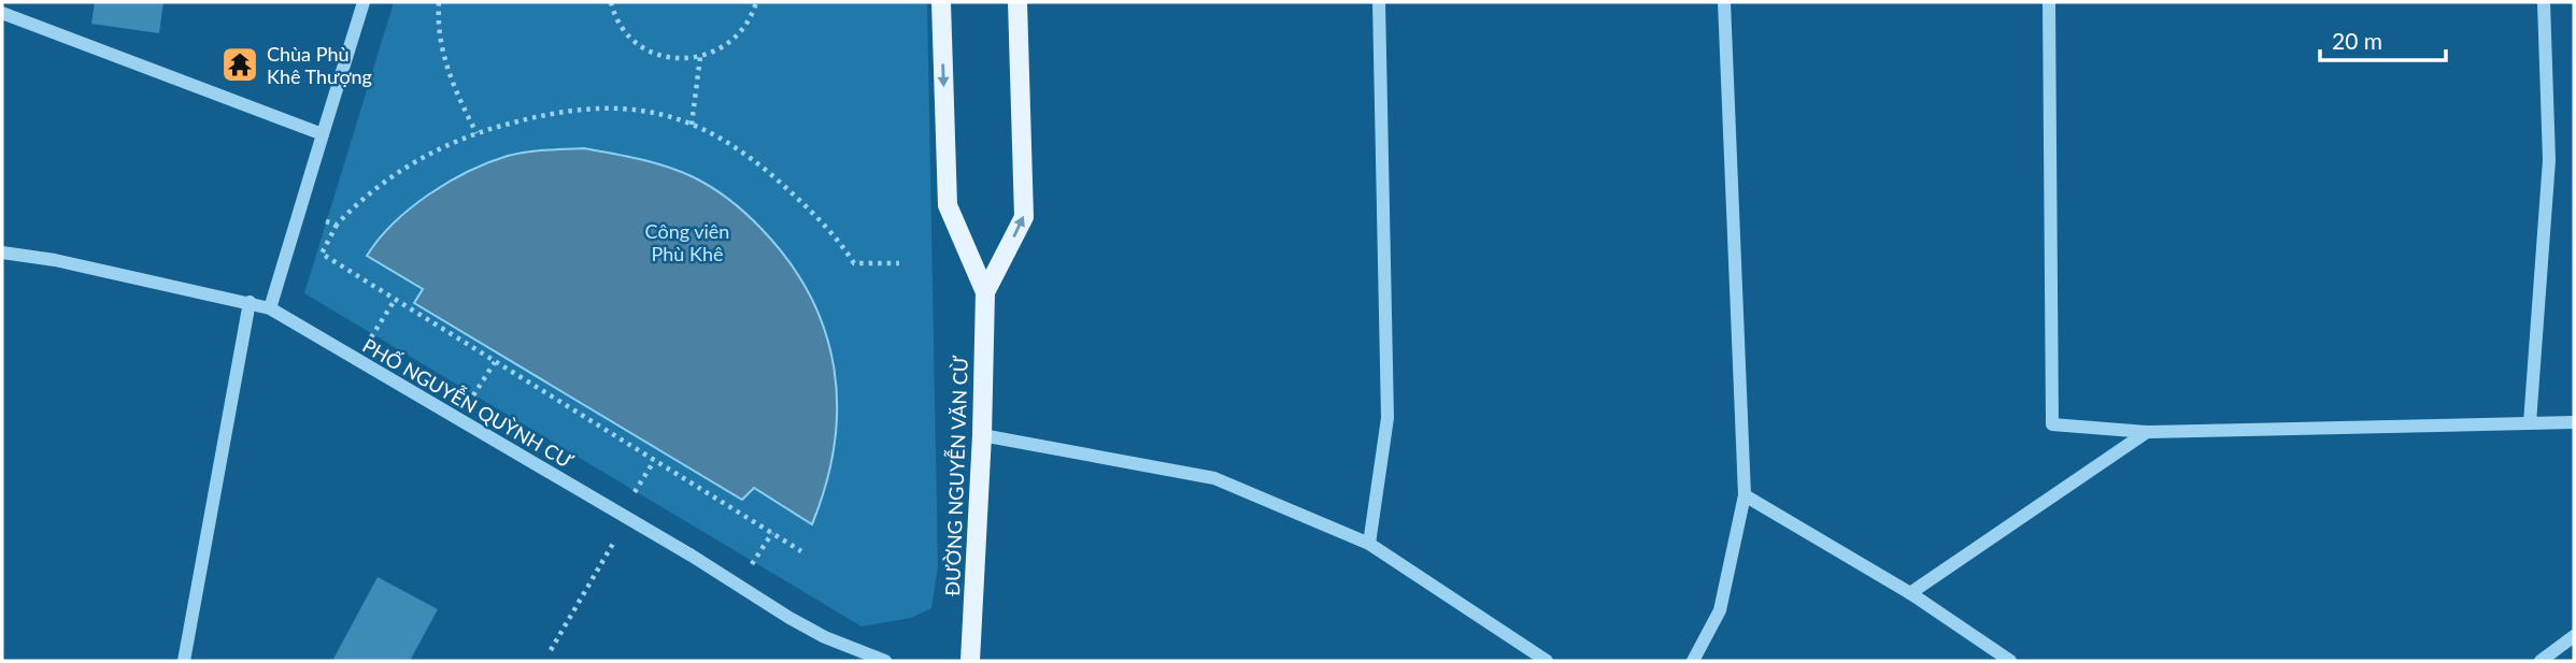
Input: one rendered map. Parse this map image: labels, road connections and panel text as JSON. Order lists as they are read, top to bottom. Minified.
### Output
{"streets":{"main road":["ĐƯỜNG NGUYỄN VĂN CỪ"],"street":["PHỐ NGUYỄN QUỲNH CƯ"]},"parks":["Công viên Phù Khê"],"places":{"temple":["Chùa Phù Khê Thượng"]},"scale_bar":"20 m"}
